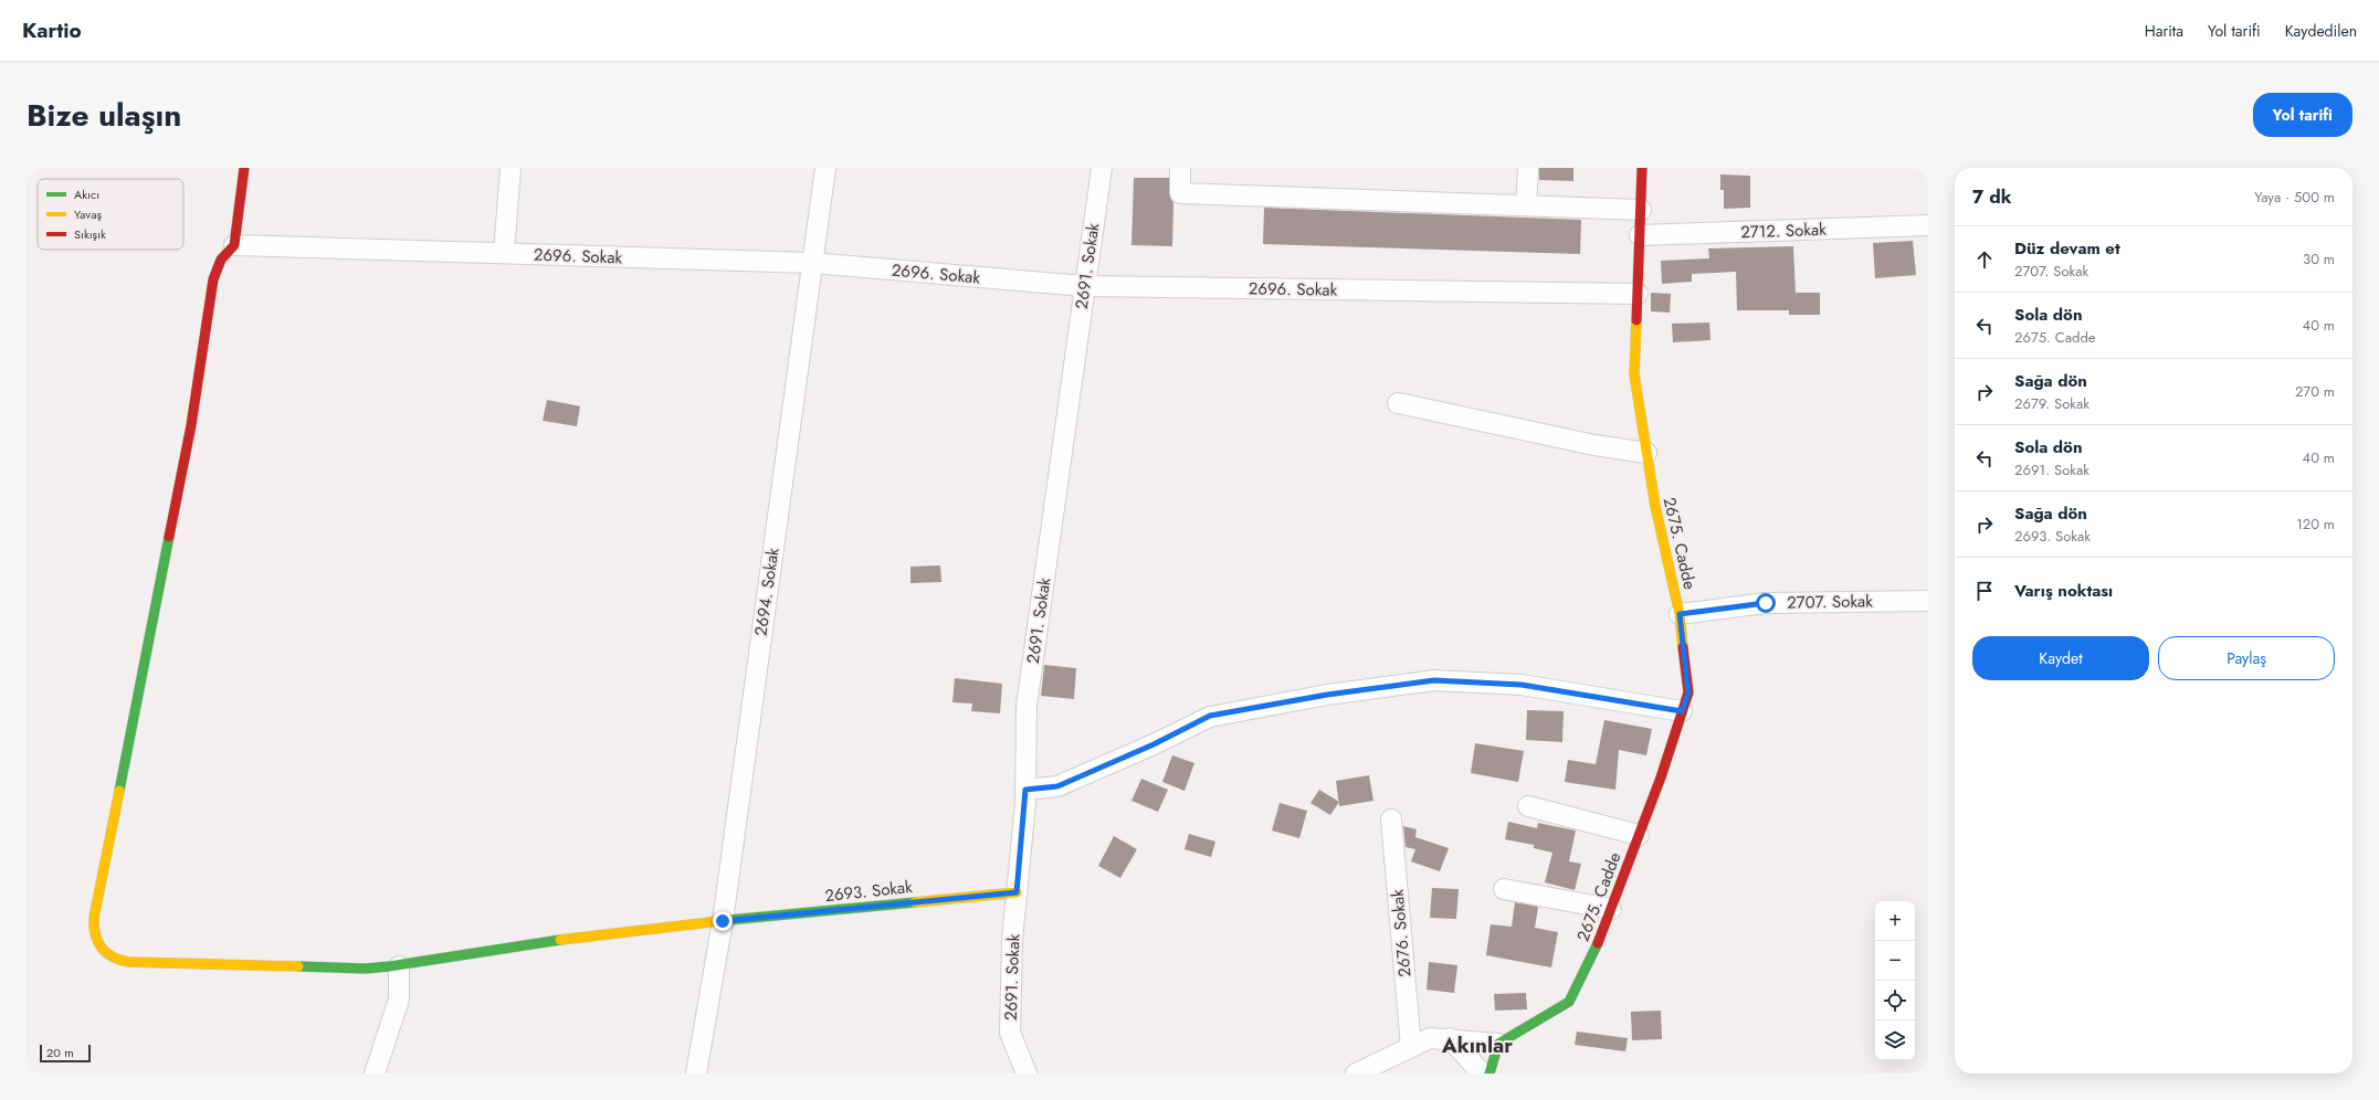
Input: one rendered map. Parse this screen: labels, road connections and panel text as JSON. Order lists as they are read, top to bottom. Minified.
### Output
{"streets":{"street":["2712. Sokak","2696. Sokak","2691. Sokak","2675. Cadde","2694. Sokak","2707. Sokak","2693. Sokak","2676. Sokak"]},"crossings":[["2712. Sokak","2675. Cadde"],["2696. Sokak","2691. Sokak"],["2696. Sokak","2675. Cadde"],["2696. Sokak","2694. Sokak"],["2696. Sokak","2693. Sokak"],["2691. Sokak","2693. Sokak"],["2675. Cadde","2707. Sokak"],["2694. Sokak","2693. Sokak"]],"districts":["Akınlar"],"legend":["Akıcı","Yavaş","Sıkışık"],"scale_bar":"20 m","page":{"header":"Kartio","nav":["Harita","Yol tarifi","Kaydedilen"],"title":"Bize ulaşın","buttons":["Yol tarifi",["Kaydet","Paylaş"]],"heading":["7 dk","Yaya · 500 m"],"list":[["Düz devam et","2707. Sokak","30 m"],["Sola dön","2675. Cadde","40 m"],["Sağa dön","2679. Sokak","270 m"],["Sola dön","2691. Sokak","40 m"],["Sağa dön","2693. Sokak","120 m"],"Varış noktası"],"map_buttons":["+","−"],"scale":"20 m"}}
